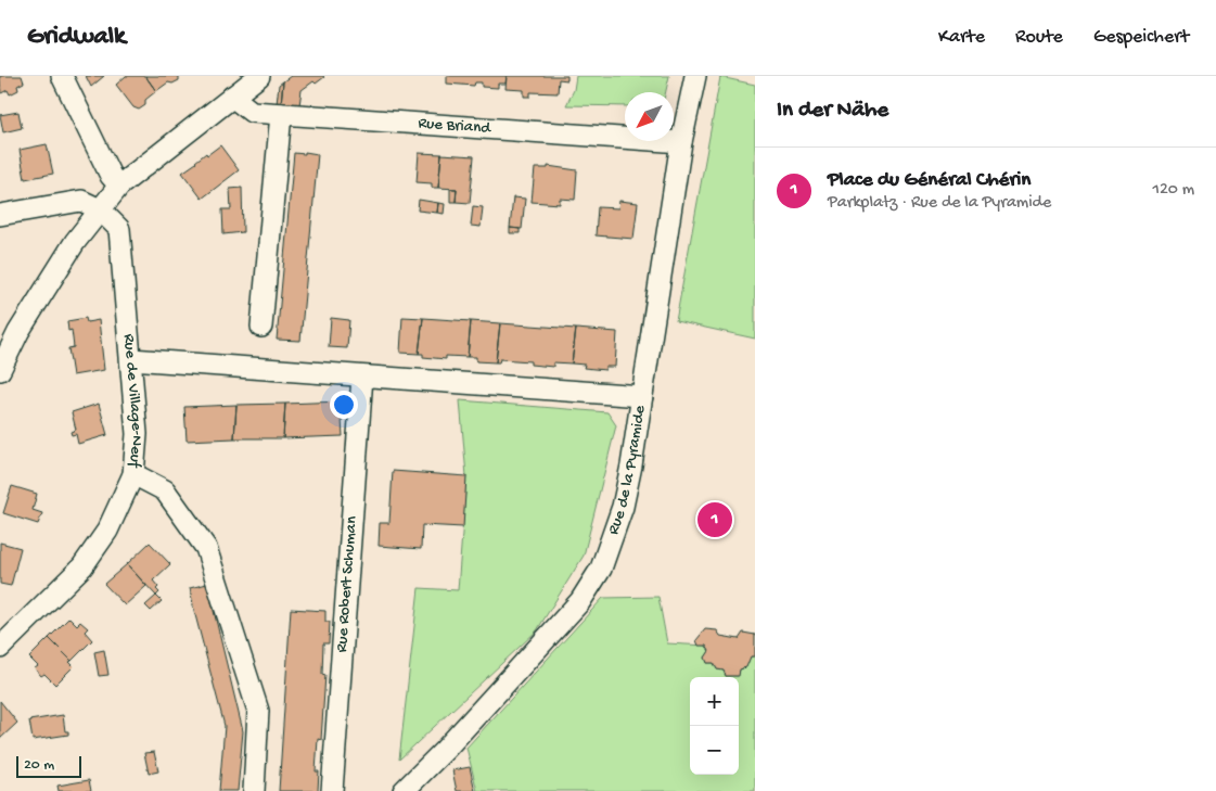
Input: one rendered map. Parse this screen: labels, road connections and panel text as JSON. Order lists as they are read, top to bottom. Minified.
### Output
{"streets":{"street":["Rue Briand","Rue de Village-Neuf","Rue de la Pyramide","Rue Robert Schuman"]},"crossings":[["Rue Briand","Rue de la Pyramide"]],"scale_bar":"20 m","north":"bottom left","page":{"header":"Gridwalk","nav":["Karte","Route","Gespeichert"],"heading":"In der Nähe","list":[{"mark":"1","name":"Place du Général Chérin","note":"Parkplatz · Rue de la Pyramide","value":"120 m"}],"pins":"1","map_buttons":["+","−"],"scale":"20 m"}}
